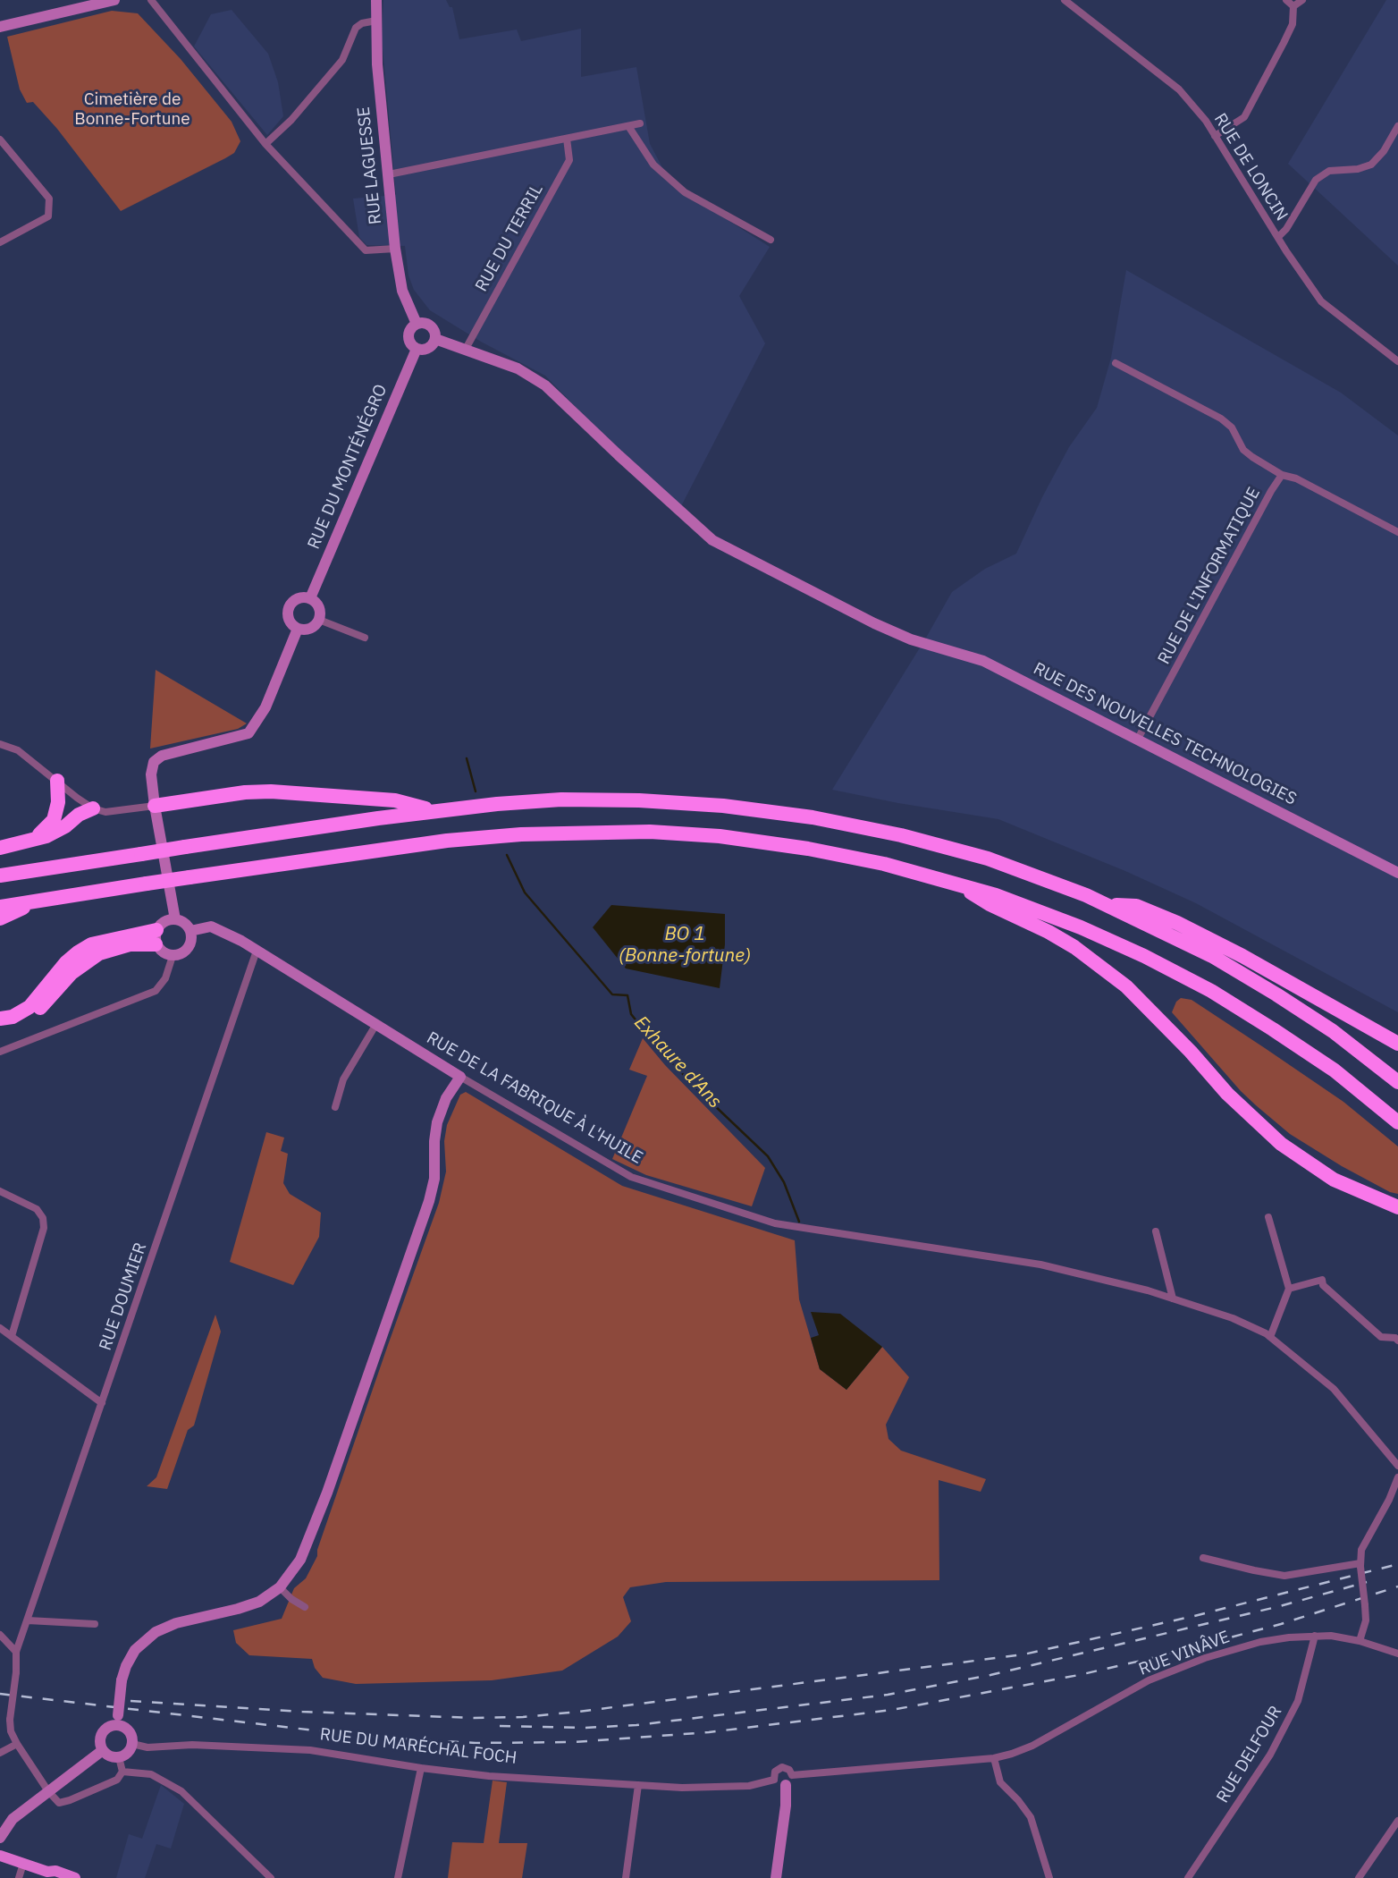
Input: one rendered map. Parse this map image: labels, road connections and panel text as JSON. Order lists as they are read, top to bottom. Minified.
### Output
{"streets":{"street":["RUE LAGUESSE","RUE DE LONCIN","RUE DU TERRIL","RUE DU MONTÉNÉGRO","RUE DE L'INFORMATIQUE","RUE DES NOUVELLES TECHNOLOGIES","RUE DE LA FABRIQUE À L'HUILE","RUE DOUMIER","RUE VINÂVE","RUE DU MARÉCHAL FOCH","RUE DELFOUR"]},"crossings":[["RUE LAGUESSE","RUE DU MONTÉNÉGRO"],["RUE LAGUESSE","RUE DES NOUVELLES TECHNOLOGIES"],["RUE DU TERRIL","RUE DES NOUVELLES TECHNOLOGIES"],["RUE DU MONTÉNÉGRO","RUE DES NOUVELLES TECHNOLOGIES"],["RUE DE L'INFORMATIQUE","RUE DES NOUVELLES TECHNOLOGIES"],["RUE DE LA FABRIQUE À L'HUILE","RUE DOUMIER"],["RUE VINÂVE","RUE DU MARÉCHAL FOCH"],["RUE VINÂVE","RUE DELFOUR"]],"water":["BO 1 (Bonne-fortune)","Exhaure d'Ans"],"parks":["Cimetière de Bonne-Fortune"]}
